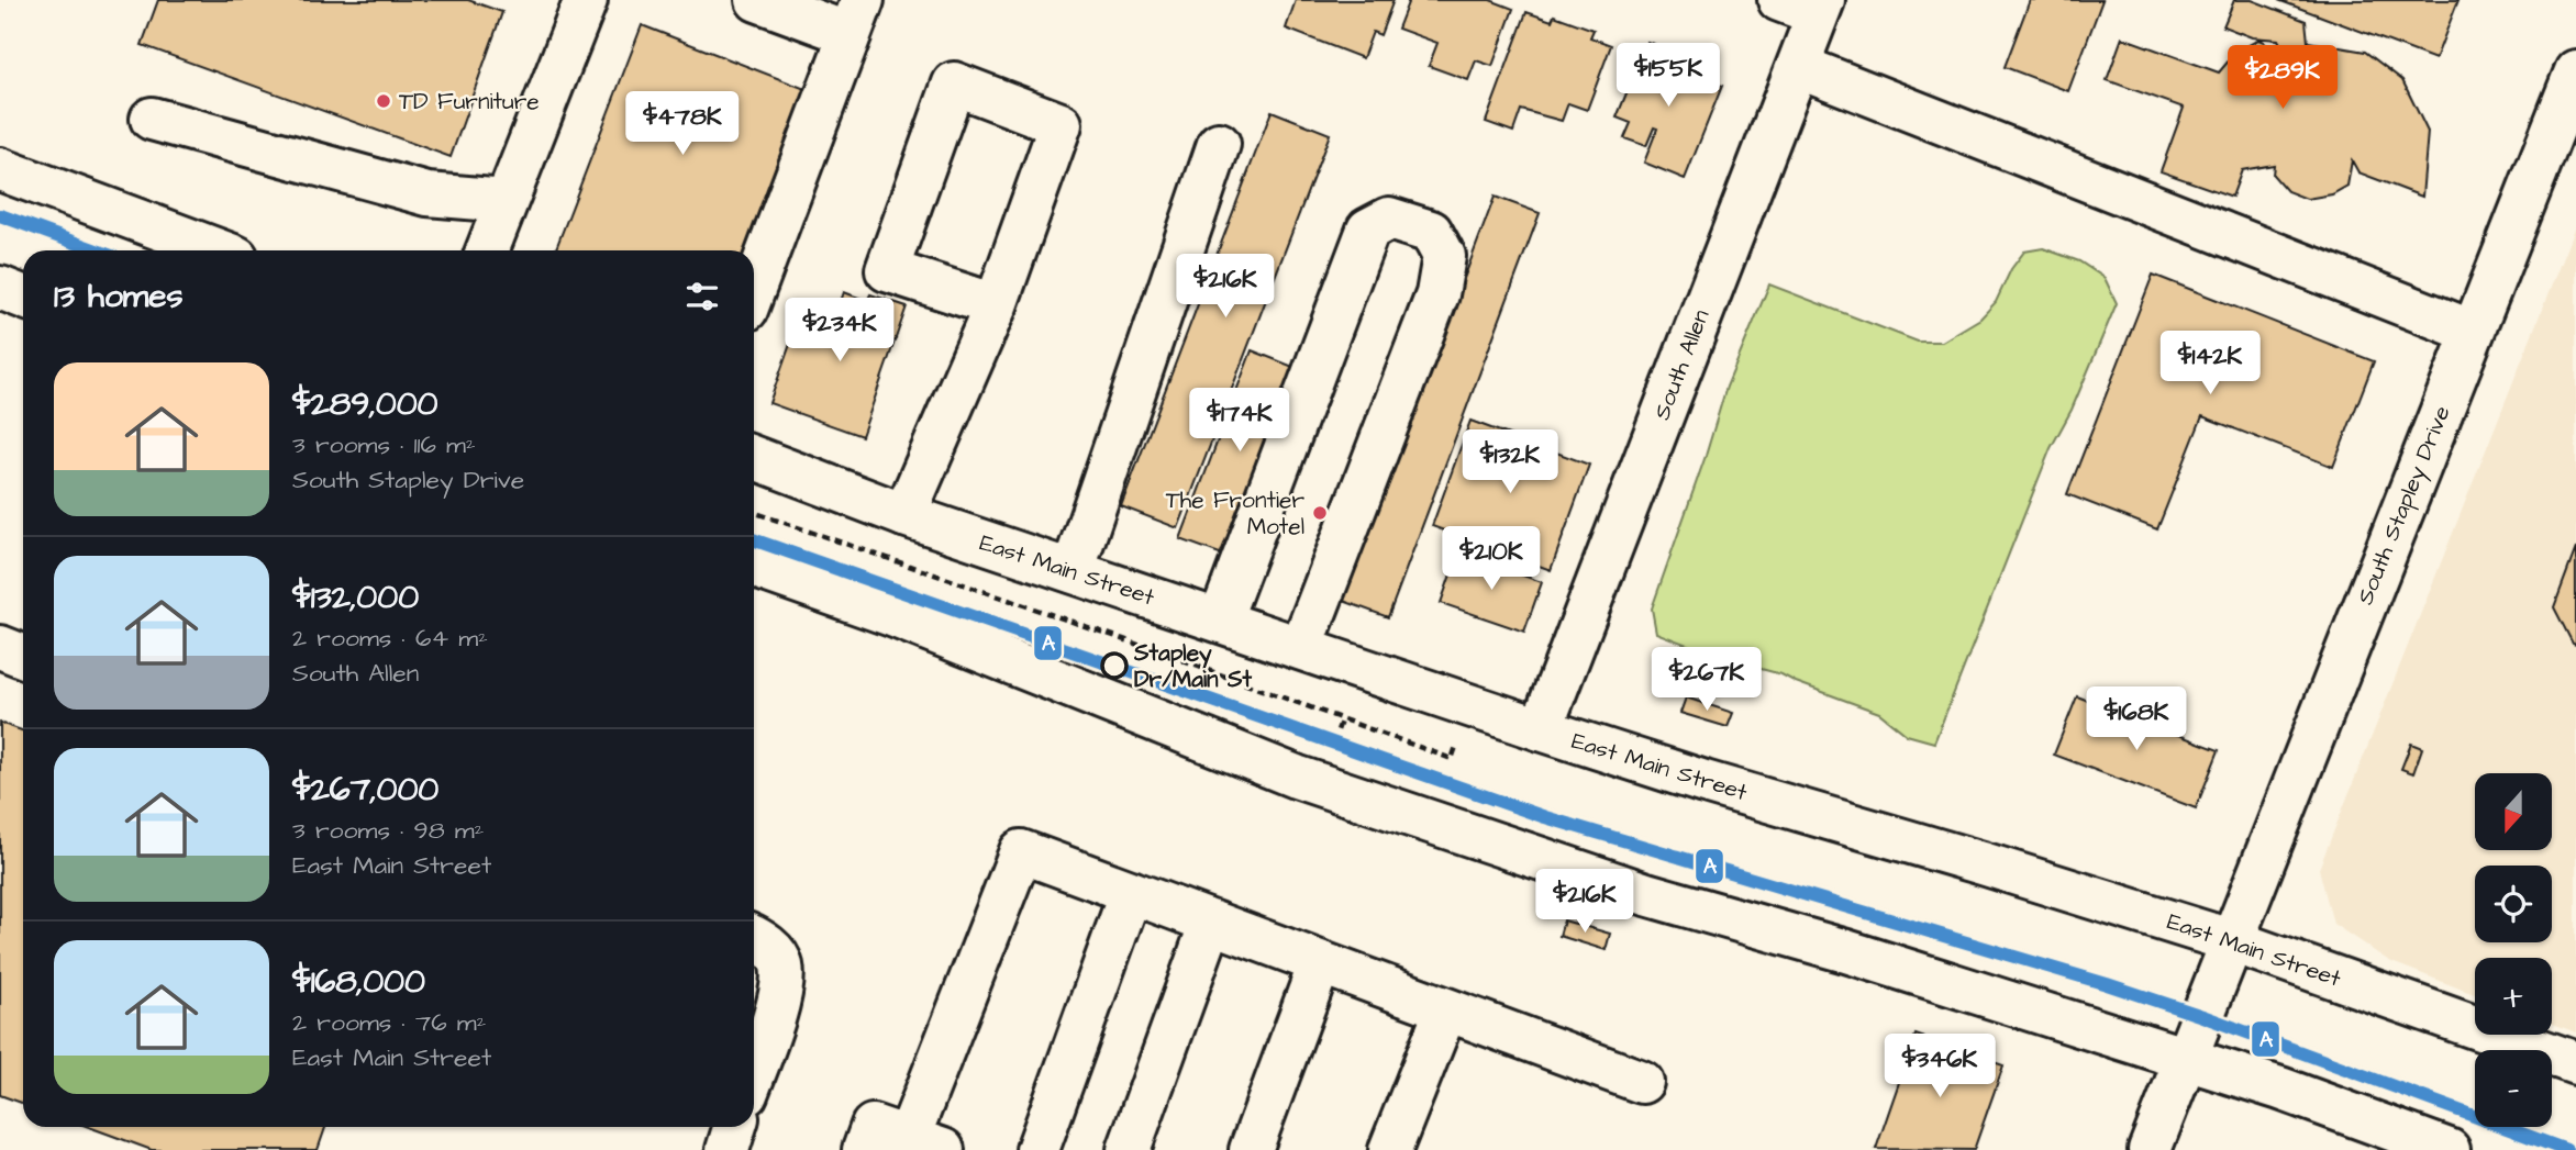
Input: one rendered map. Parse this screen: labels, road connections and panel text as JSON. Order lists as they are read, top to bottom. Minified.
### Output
{"streets":{"main road":["South Allen","South Stapley Drive","East Main Street"]},"crossings":[["South Allen","East Main Street"],["South Stapley Drive","East Main Street"]],"places":["TD Furniture","The Frontier Motel","Stapley Dr/Main St"],"lines":["transit line A"],"north":"bottom","page":{"price":["$155K","$289K","$478K","$216K","$234K","$142K","$174K","$132K","$210K","$267K","$168K","$216K","$346K"],"heading":"13 homes","list":[{"name":"$289,000","note":"3 rooms · 116 m² · South Stapley Drive"},{"name":"$132,000","note":"2 rooms · 64 m² · South Allen"},{"name":"$267,000","note":"3 rooms · 98 m² · East Main Street"},{"name":"$168,000","note":"2 rooms · 76 m² · East Main Street"}],"map_buttons":["+","−"]}}
